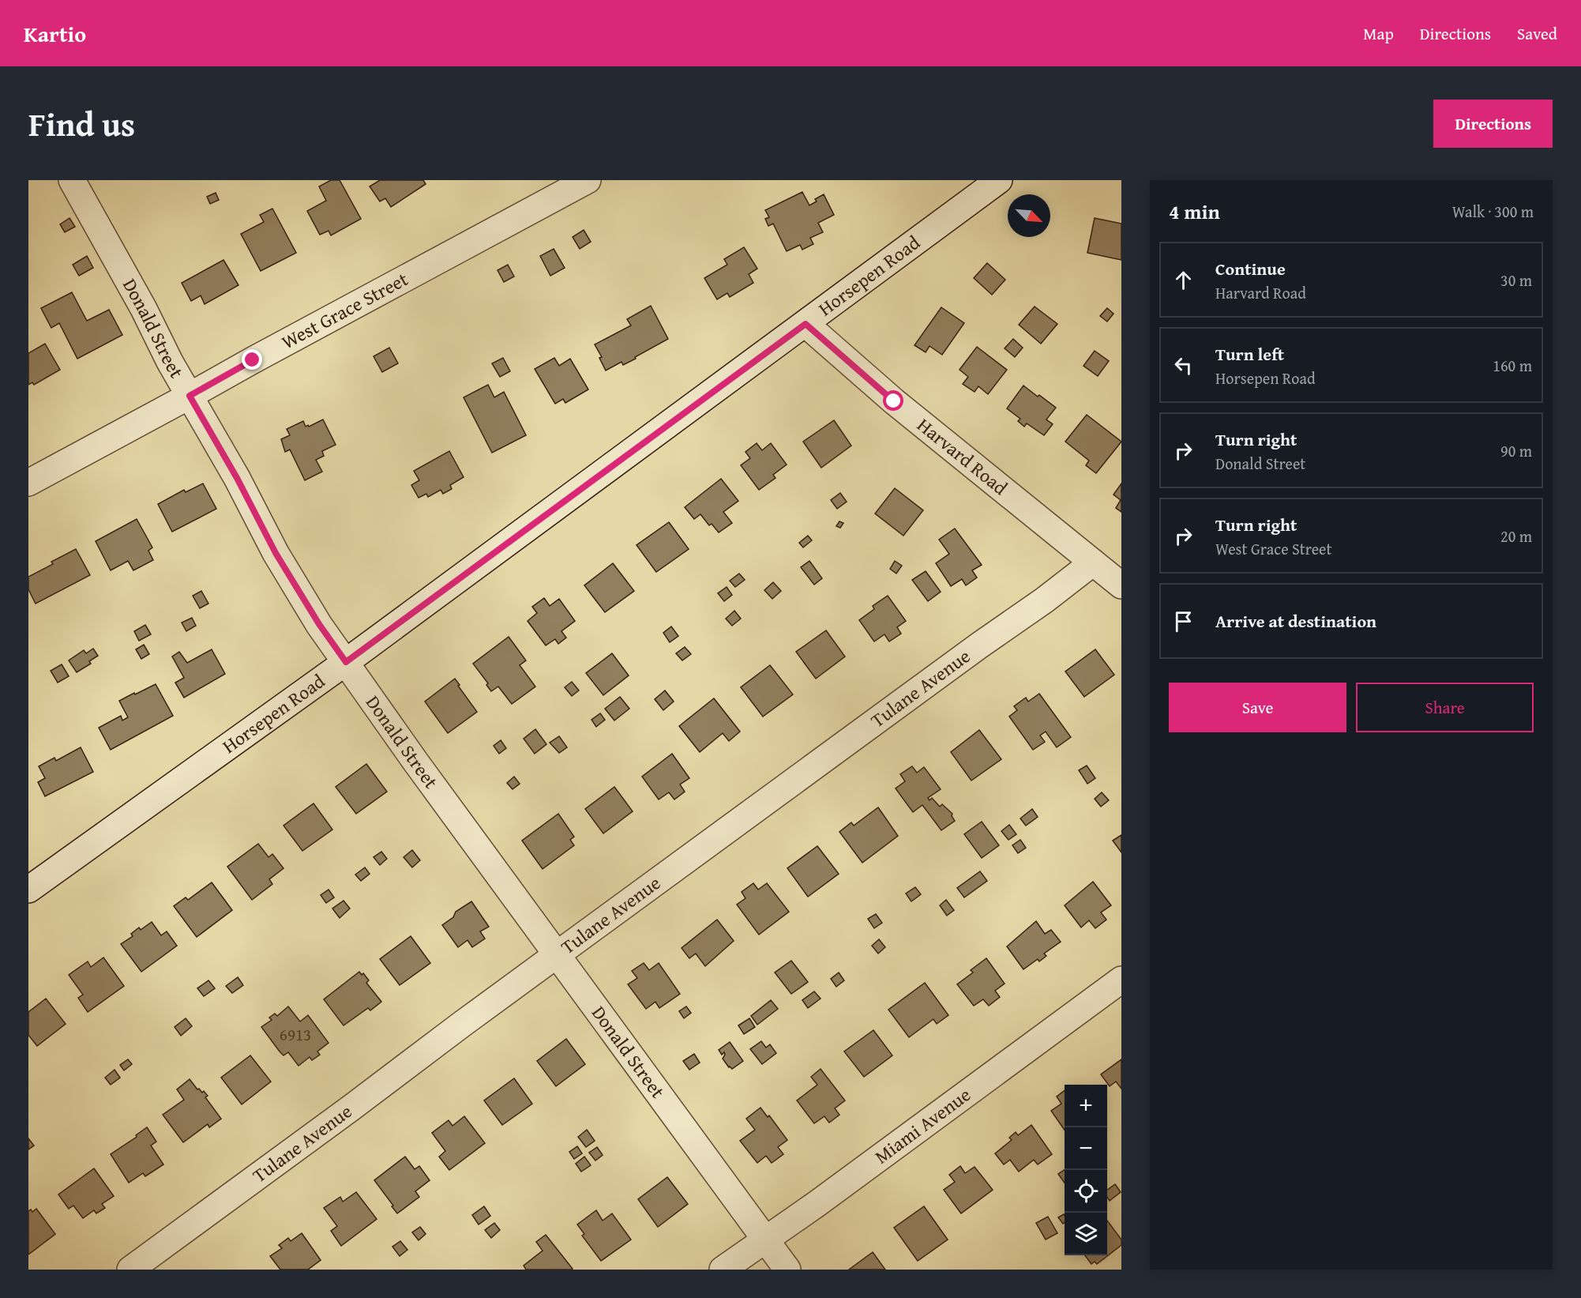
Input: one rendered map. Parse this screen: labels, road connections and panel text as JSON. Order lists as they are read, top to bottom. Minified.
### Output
{"streets":{"street":["Horsepen Road","West Grace Street","Donald Street","Harvard Road","Tulane Avenue","Miami Avenue"]},"crossings":[["Horsepen Road","Donald Street"],["Horsepen Road","Harvard Road"],["West Grace Street","Donald Street"],["Donald Street","Tulane Avenue"],["Donald Street","Miami Avenue"],["Harvard Road","Tulane Avenue"]],"house_numbers":["6913"],"north":"bottom right","page":{"header":"Kartio","nav":["Map","Directions","Saved"],"title":"Find us","buttons":["Directions",["Save","Share"]],"heading":["4 min","Walk · 300 m"],"list":[["Continue","Harvard Road","30 m"],["Turn left","Horsepen Road","160 m"],["Turn right","Donald Street","90 m"],["Turn right","West Grace Street","20 m"],"Arrive at destination"],"map_buttons":["+","−"]}}
